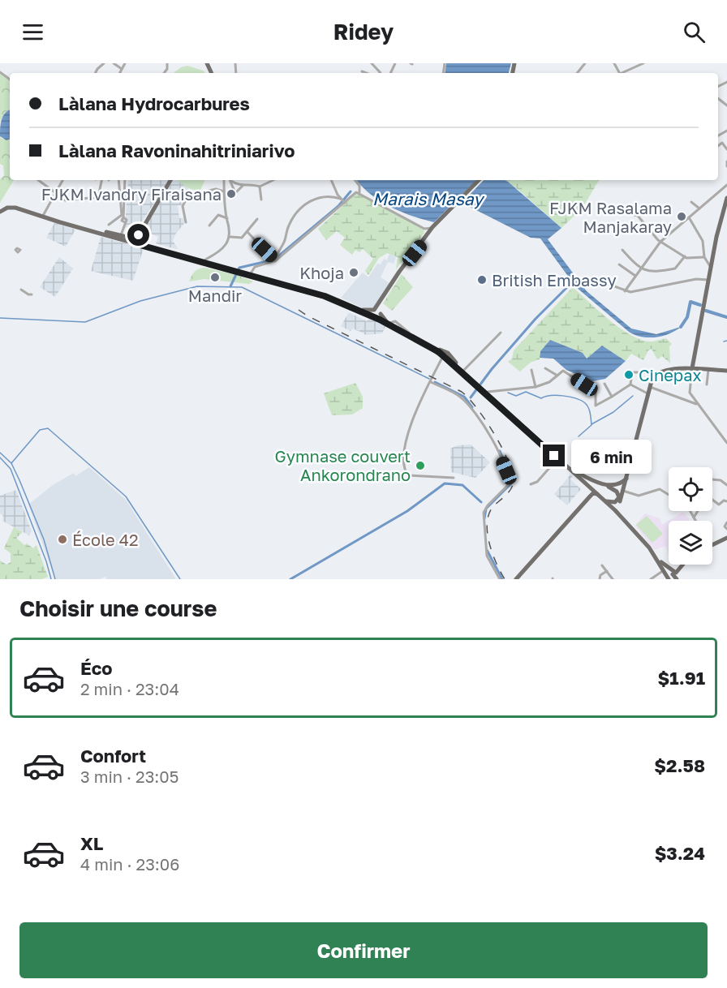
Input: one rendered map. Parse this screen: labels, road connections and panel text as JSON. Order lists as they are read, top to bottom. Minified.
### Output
{"water":["Marais Masay"],"places":["FJKM Ivandry Firaisana","FJKM Rasalama Manjakaray","Khoja","Mandir","British Embassy","Cinepax","Gymnase couvert Ankorondrano","École 42"],"page":{"header":"Ridey","banner":["Làlana Hydrocarbures","Làlana Ravoninahitriniarivo"],"bubble":"6 min","heading":"Choisir une course","list":[{"name":"Éco","note":"2 min · 23:04","value":"$1.91"},{"name":"Confort","note":"3 min · 23:05","value":"$2.58"},{"name":"XL","note":"4 min · 23:06","value":"$3.24"}],"buttons":"Confirmer"}}
